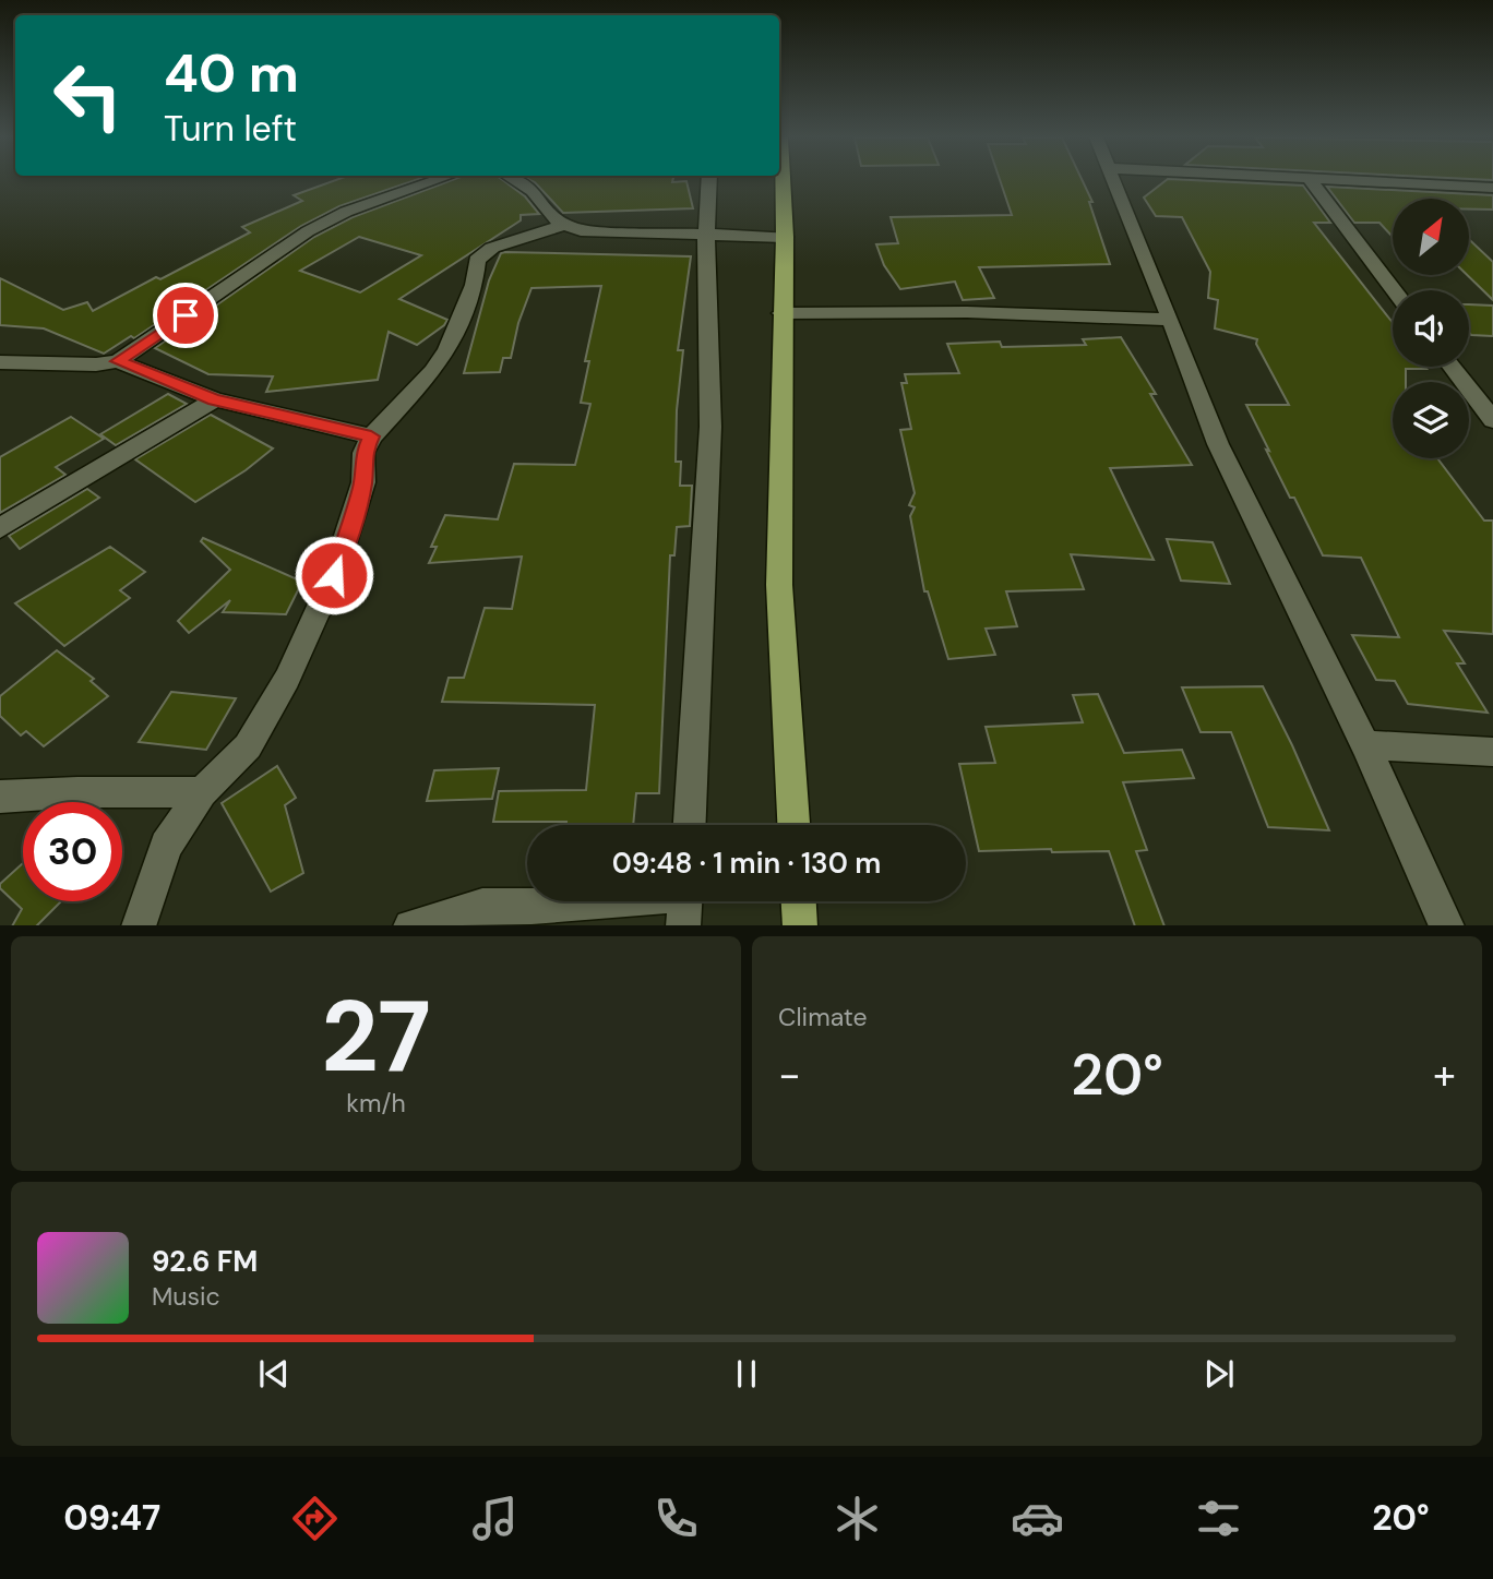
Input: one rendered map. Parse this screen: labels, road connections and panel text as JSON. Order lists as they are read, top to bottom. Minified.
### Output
{"north":"top right","page":{"turn":["40 m","Turn left"],"limit":"30","trip":"09:48 · 1 min · 130 m","tile":[["27","km/h"],"Climate"],"heat":["−","20°","+"],"song":["92.6 FM","Music"],"tabs":["09:47","20°"]}}
